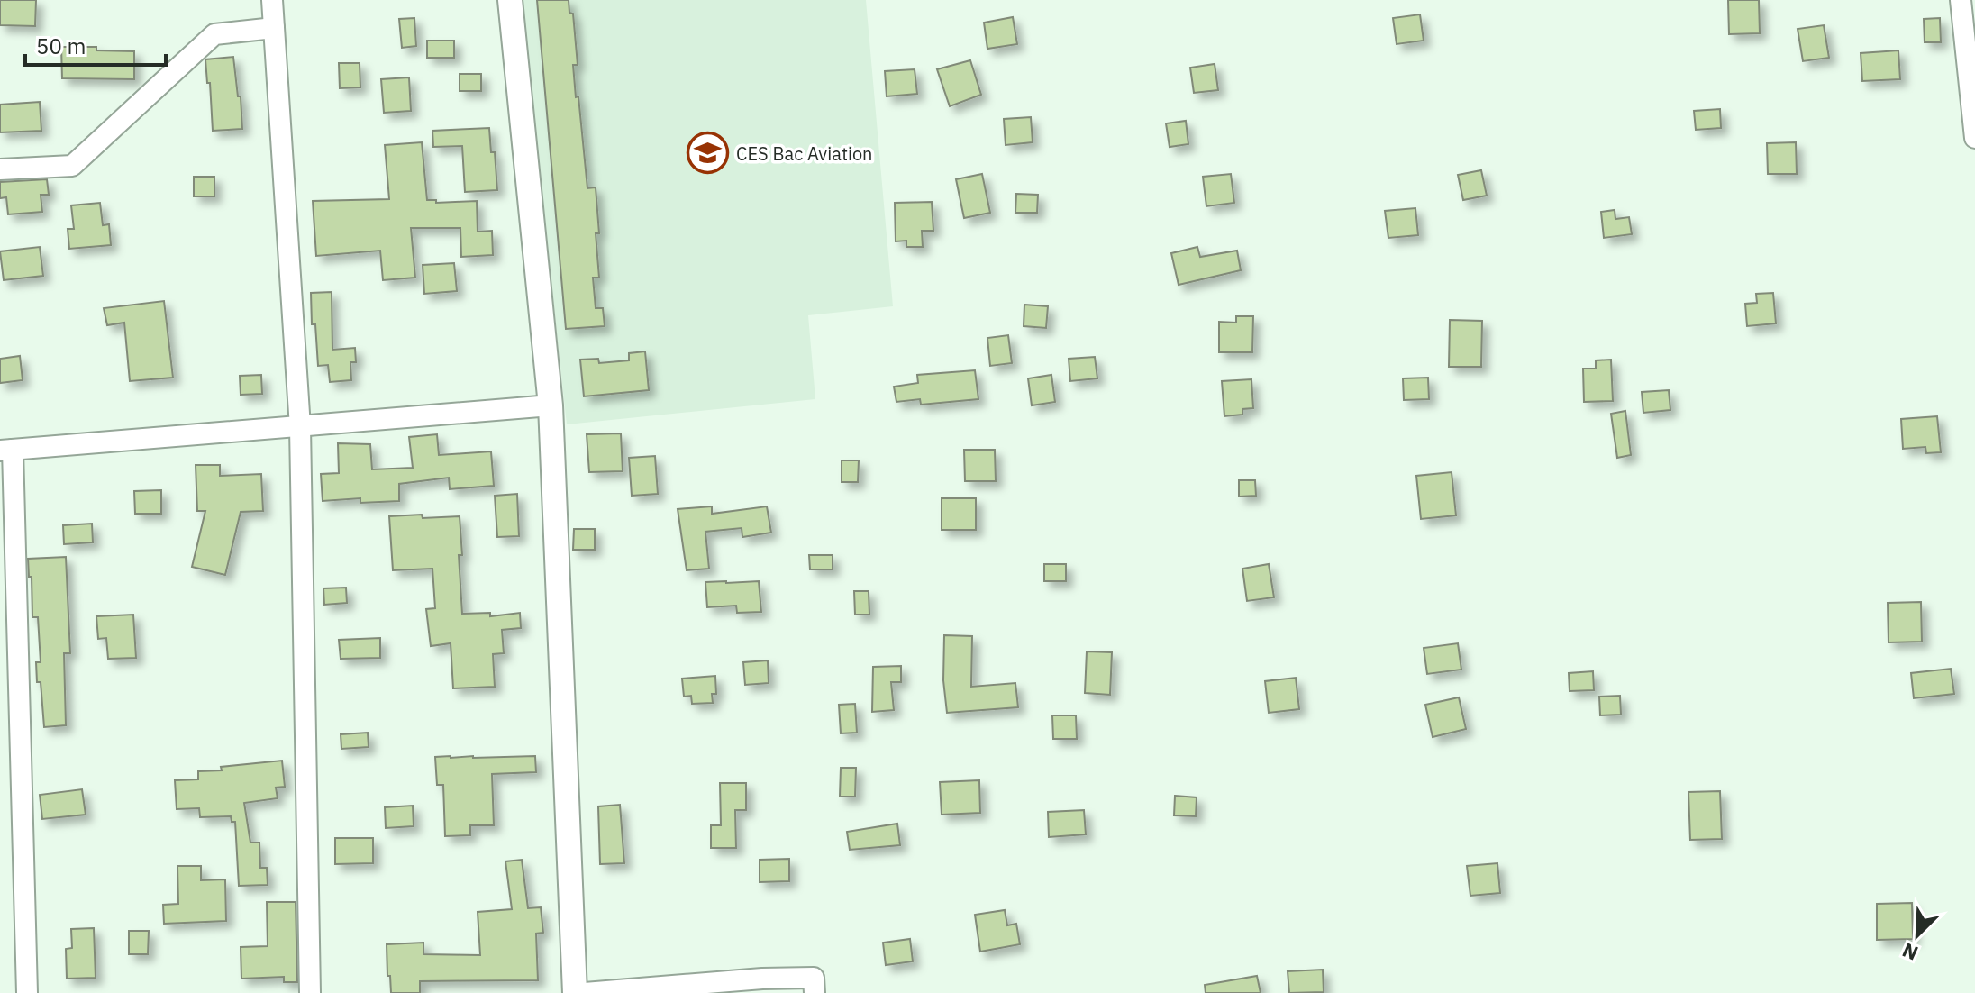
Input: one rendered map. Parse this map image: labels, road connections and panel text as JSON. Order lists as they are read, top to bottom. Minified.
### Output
{"places":{"school or university":["CES Bac Aviation"]},"scale_bar":"50 m","north":"bottom left"}
